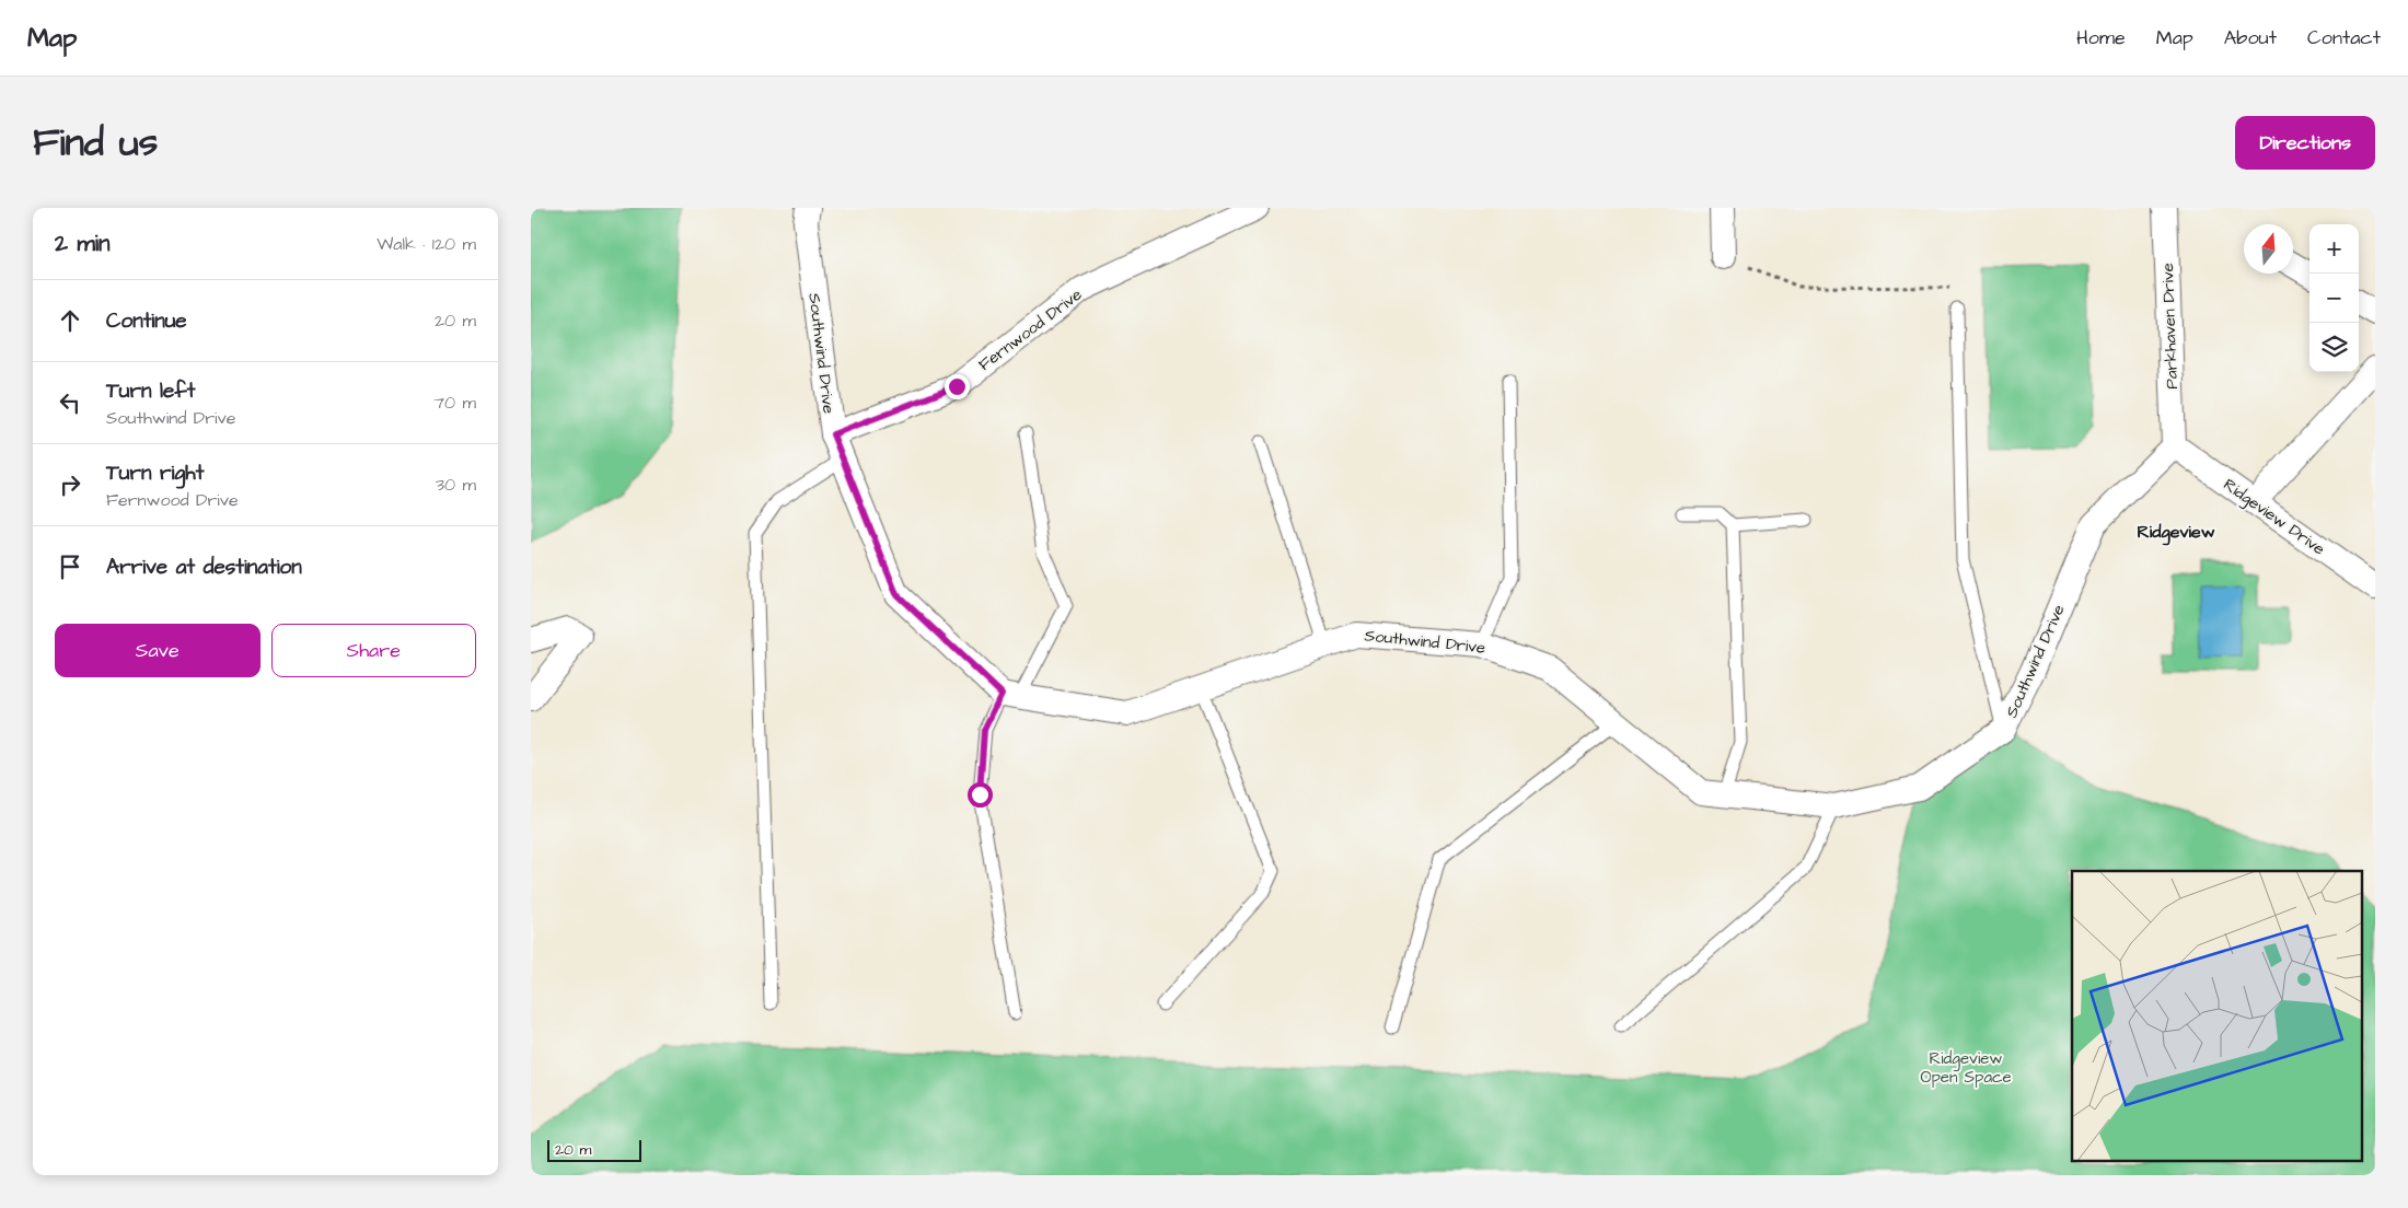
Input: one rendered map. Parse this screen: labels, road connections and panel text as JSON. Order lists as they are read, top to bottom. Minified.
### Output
{"streets":{"street":["Parkhaven Drive","Fernwood Drive","Southwind Drive","Ridgeview Drive"]},"crossings":[["Parkhaven Drive","Southwind Drive"],["Parkhaven Drive","Ridgeview Drive"],["Fernwood Drive","Southwind Drive"],["Southwind Drive","Ridgeview Drive"]],"districts":["Ridgeview"],"parks":["Ridgeview Open Space"],"scale_bar":"20 m","north":"top","page":{"header":"Map","nav":["Home","Map","About","Contact"],"title":"Find us","buttons":["Directions",["Save","Share"]],"heading":["2 min","Walk · 120 m"],"map_buttons":["+","−"],"list":[["Continue","20 m"],["Turn left","Southwind Drive","70 m"],["Turn right","Fernwood Drive","30 m"],"Arrive at destination"],"scale":"20 m"}}
